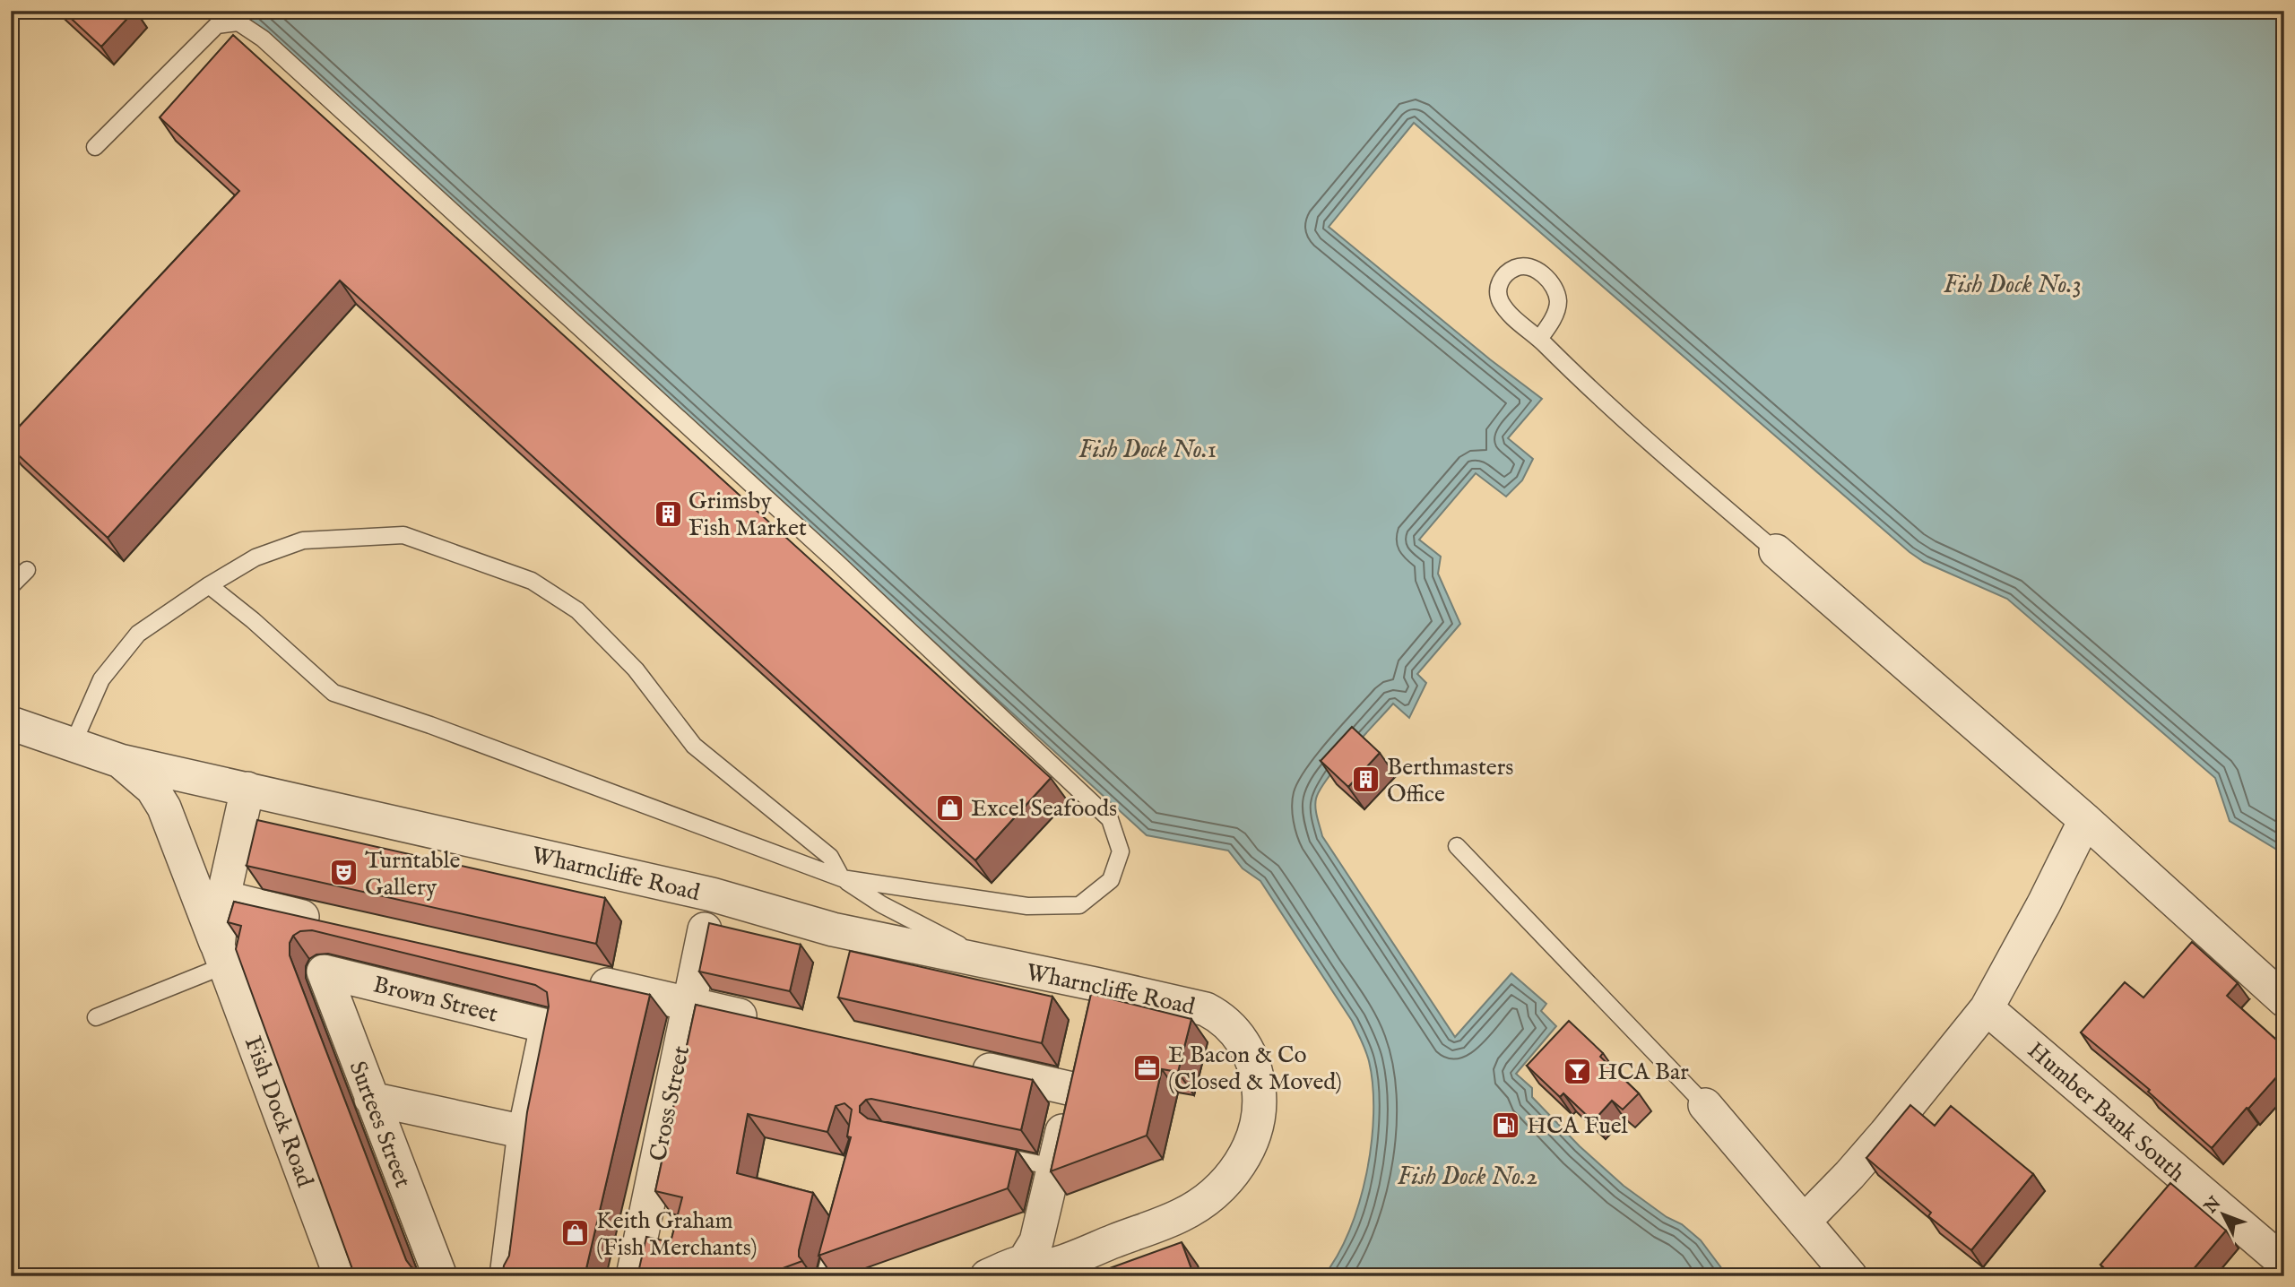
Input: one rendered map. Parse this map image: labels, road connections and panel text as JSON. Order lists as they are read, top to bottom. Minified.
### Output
{"streets":{"street":["Wharncliffe Road","Brown Street","Cross Street","Fish Dock Road","Humber Bank South","Surtees Street"]},"crossings":[["Wharncliffe Road","Fish Dock Road"],["Brown Street","Surtees Street"]],"water":["Fish Dock No.3","Fish Dock No.1","Fish Dock No.2"],"places":{"building":["Grimsby Fish Market","Berthmasters Office"],"shop":["Excel Seafoods","Keith Graham (Fish Merchants)"],"theatre":["Turntable Gallery"],"office":["E Bacon & Co (Closed & Moved)"],"bar":["HCA Bar"],"fuel station":["HCA Fuel"]},"north":"top left"}
